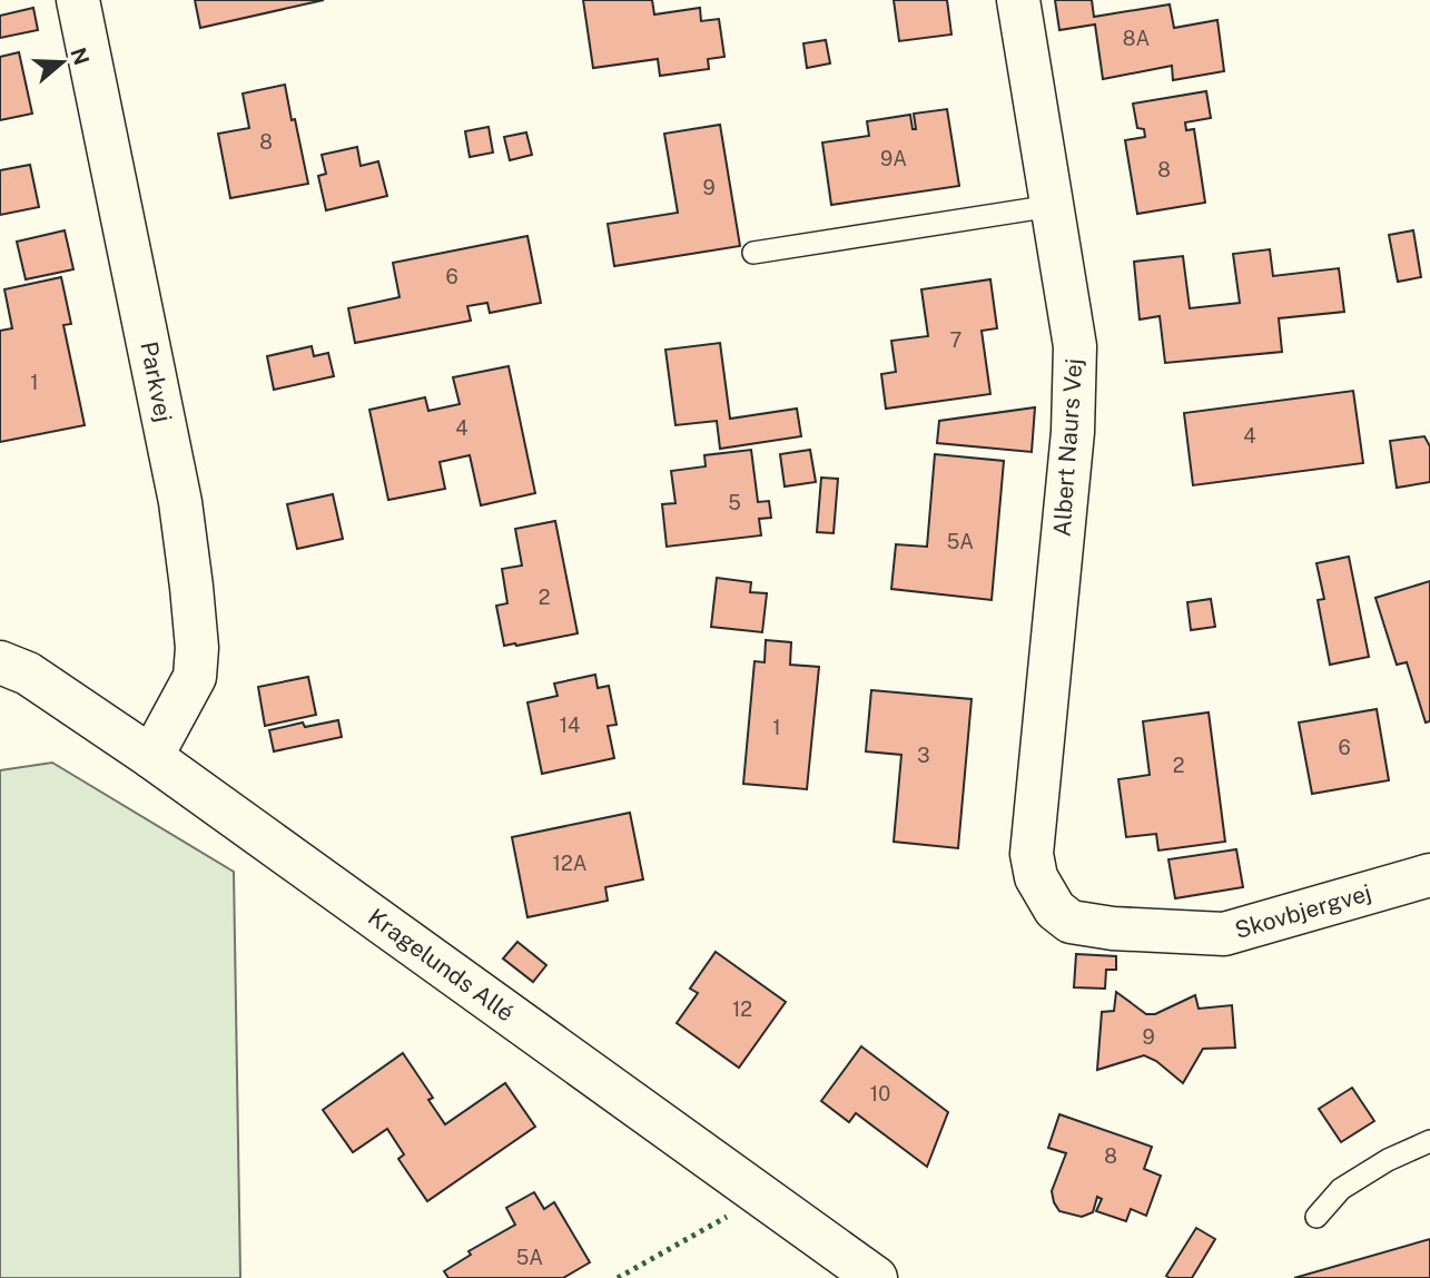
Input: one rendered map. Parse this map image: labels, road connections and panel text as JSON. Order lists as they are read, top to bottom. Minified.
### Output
{"streets":{"street":["Parkvej","Albert Naurs Vej","Skovbjergvej","Kragelunds Allé"]},"crossings":[["Parkvej","Kragelunds Allé"],["Albert Naurs Vej","Skovbjergvej"]],"house_numbers":["8A","8","9A","8","9","6","7","1","4","4","5","5A","2","14","1","6","3","2","12A","12","9","10","8","5A"],"north":"right"}
